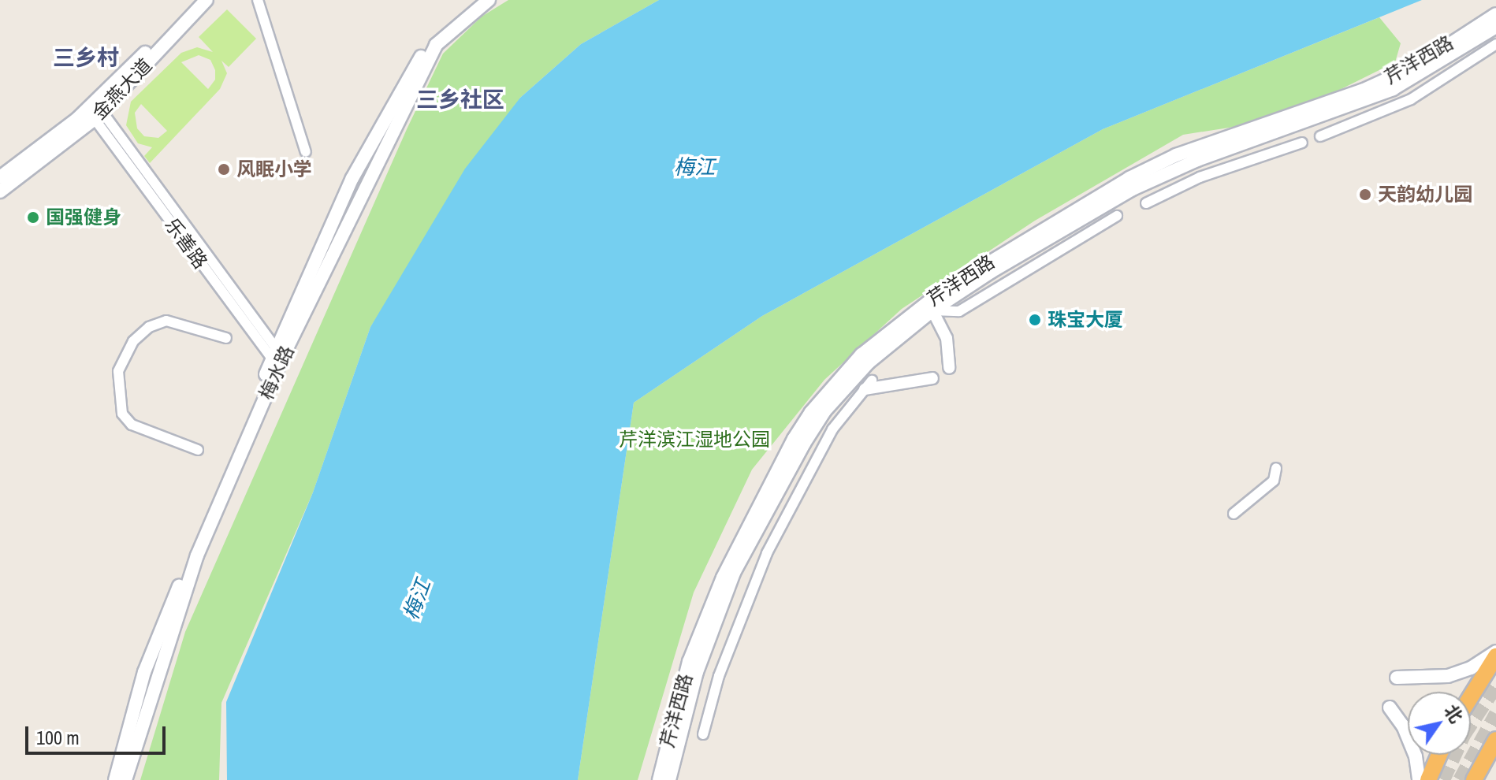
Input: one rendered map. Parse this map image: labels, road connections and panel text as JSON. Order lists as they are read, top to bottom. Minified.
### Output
{"streets":{"main road":["芹洋西路","金燕大道","梅水路"],"street":["乐善路"]},"crossings":[["金燕大道","乐善路"],["乐善路","梅水路"]],"districts":["三乡村","三乡社区"],"water":["梅江"],"parks":["芹洋滨江湿地公园"],"places":["风眠小学","天韵幼儿园","国强健身","珠宝大厦"],"scale_bar":"100 m","north":"top right"}
